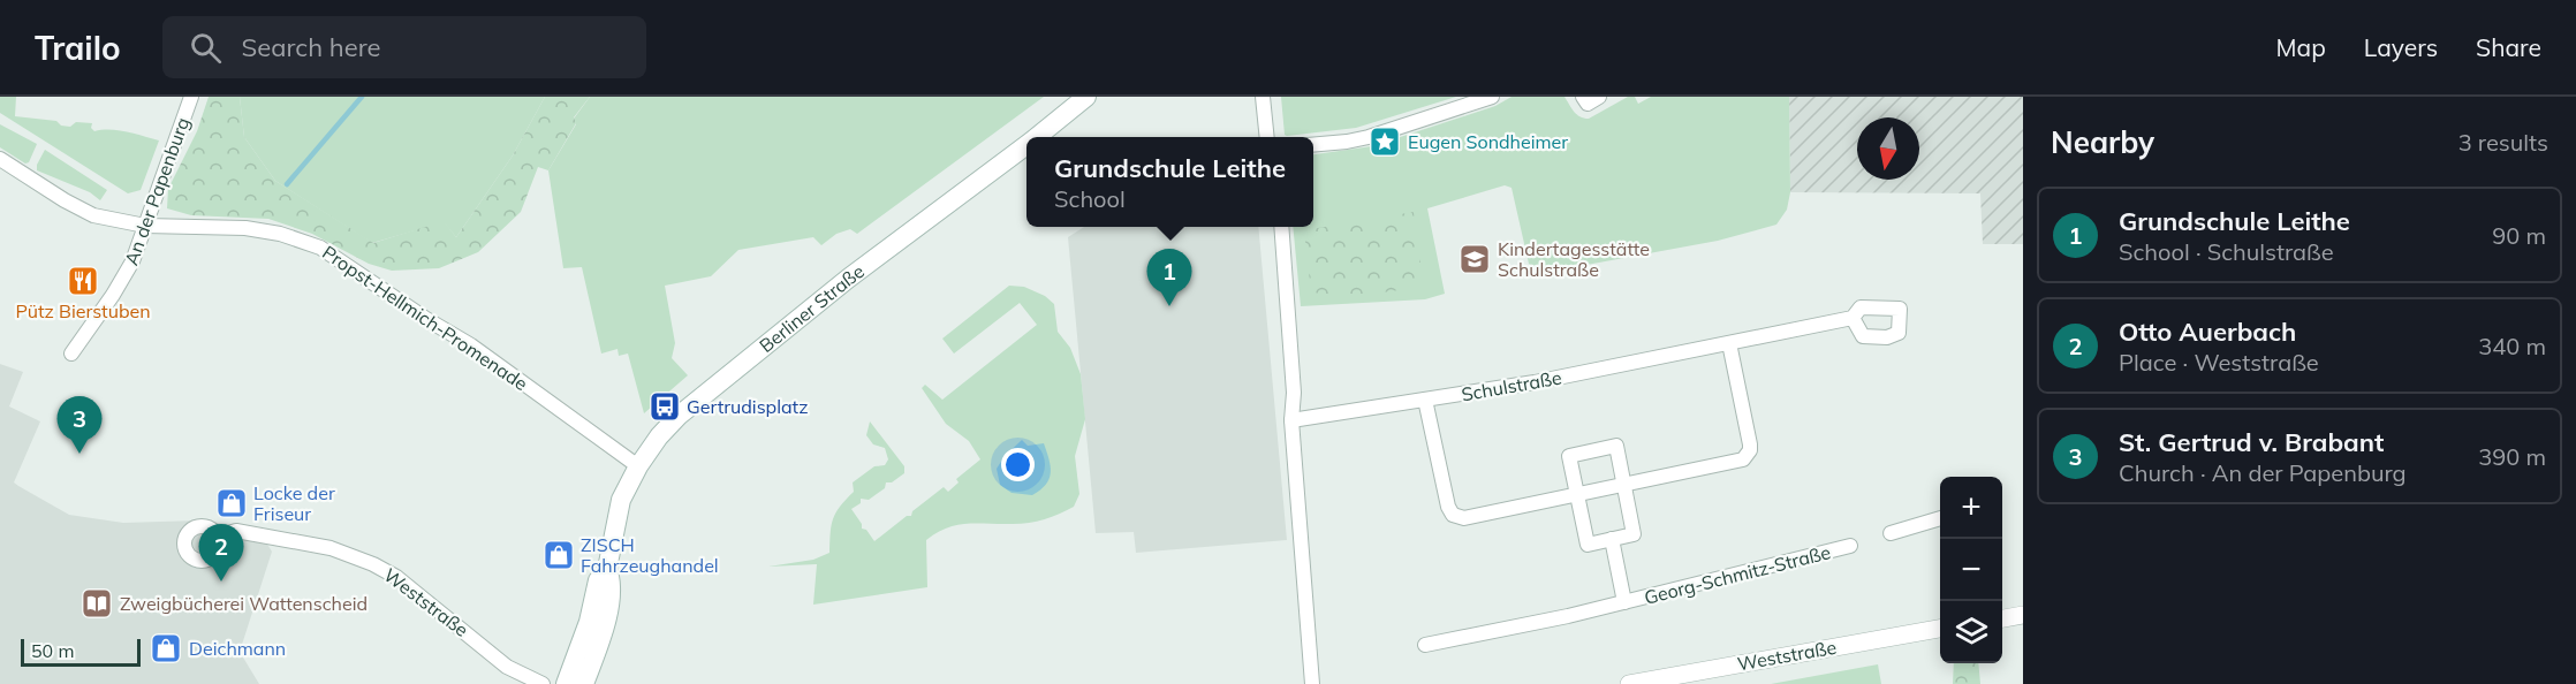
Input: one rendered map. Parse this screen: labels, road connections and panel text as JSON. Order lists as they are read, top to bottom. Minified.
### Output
{"streets":{"main road":["Berliner Straße"],"street":["An der Papenburg","Propst-Hellmich-Promenade","Schulstraße","Georg-Schmitz-Straße","Weststraße"]},"crossings":[["An der Papenburg","Propst-Hellmich-Promenade"],["Berliner Straße","Propst-Hellmich-Promenade"]],"places":{"place":["Eugen Sondheimer"],"school or university":["Kindertagesstätte Schulstraße"],"restaurant":["Pütz Bierstuben"],"bus stop":["Gertrudisplatz"],"shop":["Locke der Friseur","ZISCH Fahrzeughandel","Deichmann"],"library":["Zweigbücherei Wattenscheid"]},"scale_bar":"50 m","north":"bottom","page":{"header":"Trailo","search":"Search here","nav":["Map","Layers","Share"],"heading":["Nearby","3 results"],"popup":["Grundschule Leithe","School"],"list":[{"mark":"1","name":"Grundschule Leithe","note":"School · Schulstraße","value":"90 m"},{"mark":"2","name":"Otto Auerbach","note":"Place · Weststraße","value":"340 m"},{"mark":"3","name":"St. Gertrud v. Brabant","note":"Church · An der Papenburg","value":"390 m"}],"pins":["1","3","2"],"map_buttons":["+","−"],"scale":"50 m"}}
